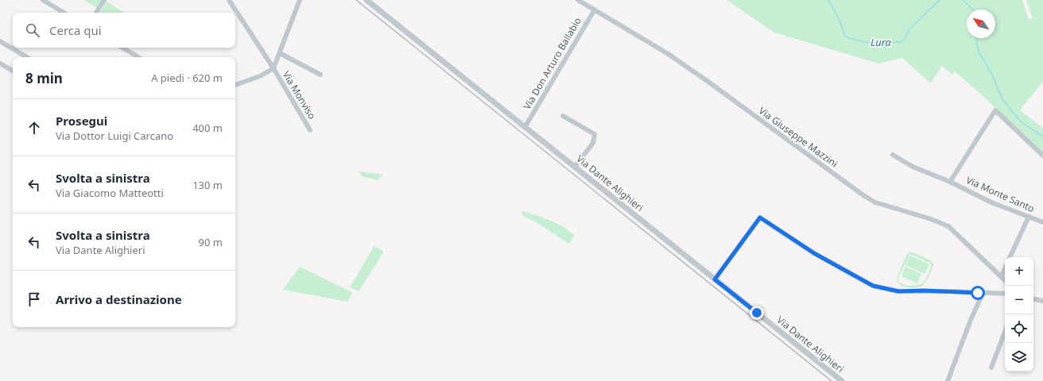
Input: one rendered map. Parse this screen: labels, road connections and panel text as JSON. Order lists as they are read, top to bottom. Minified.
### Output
{"streets":{"street":["Via Don Arturo Ballabio","Via Monviso","Via Giuseppe Mazzini","Via Dante Alighieri","Via Monte Santo"]},"crossings":[["Via Don Arturo Ballabio","Via Giuseppe Mazzini"],["Via Don Arturo Ballabio","Via Dante Alighieri"]],"water":["Lura"],"north":"top left","page":{"search":"Cerca qui","heading":["8 min","A piedi · 620 m"],"list":[["Prosegui","Via Dottor Luigi Carcano","400 m"],["Svolta a sinistra","Via Giacomo Matteotti","130 m"],["Svolta a sinistra","Via Dante Alighieri","90 m"],"Arrivo a destinazione"],"map_buttons":["+","−"]}}
